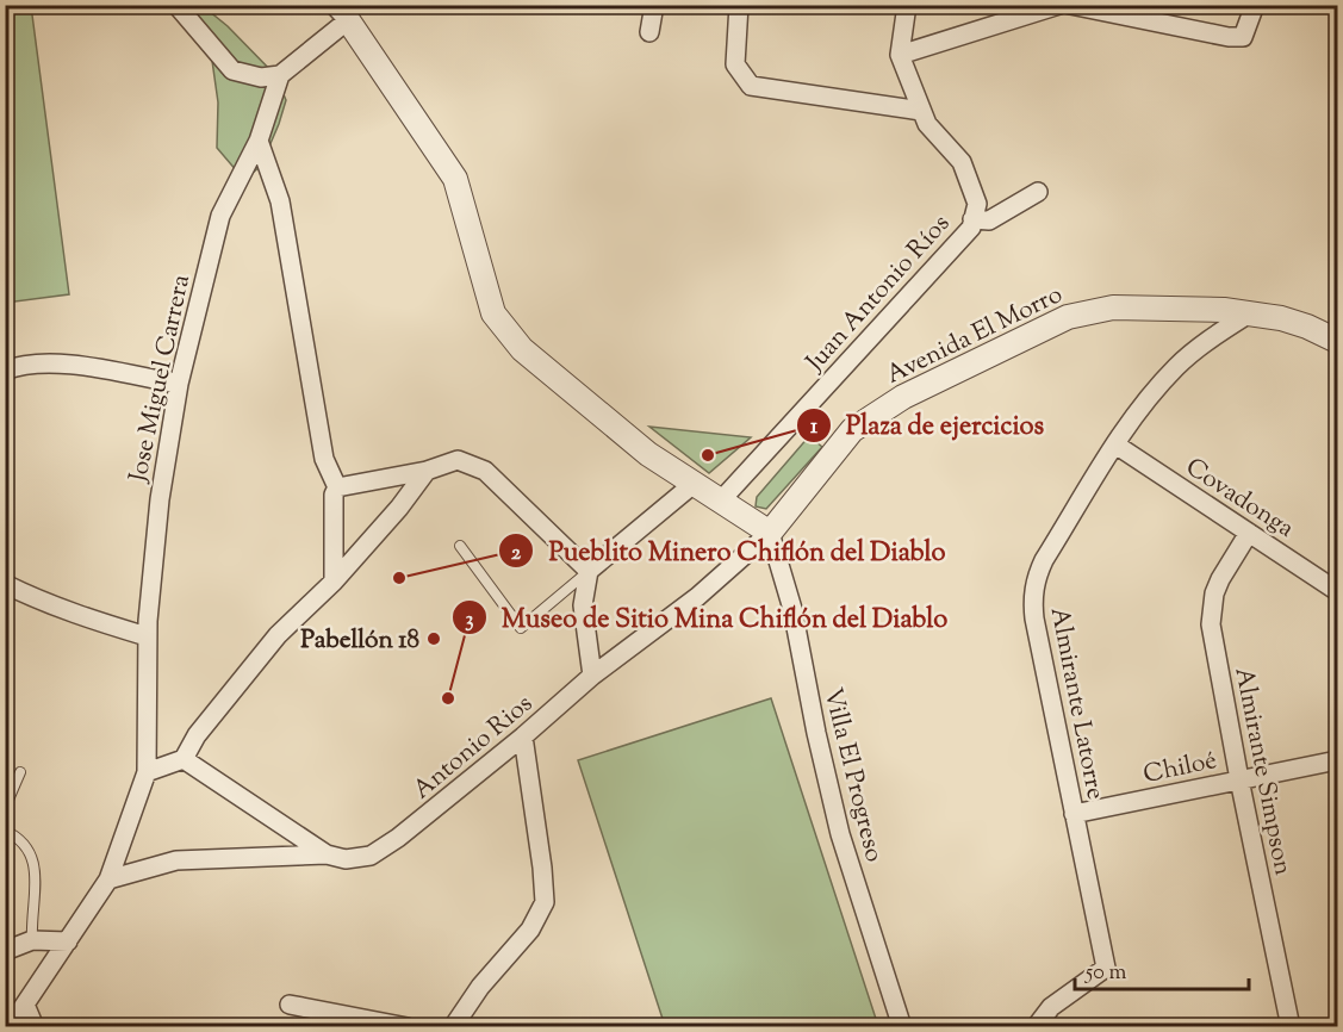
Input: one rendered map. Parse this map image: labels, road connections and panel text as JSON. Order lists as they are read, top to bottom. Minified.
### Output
{"streets":{"street":["Juan Antonio Ríos","Avenida El Morro","Jose Miguel Carrera","Covadonga","Almirante Latorre","Antonio Rios","Chiloé","Almirante Simpson","Villa El Progreso"]},"crossings":[["Avenida El Morro","Almirante Latorre"],["Avenida El Morro","Antonio Rios"],["Avenida El Morro","Villa El Progreso"],["Covadonga","Almirante Latorre"],["Covadonga","Almirante Simpson"],["Almirante Latorre","Chiloé"],["Antonio Rios","Villa El Progreso"],["Chiloé","Almirante Simpson"]],"places":["Plaza de ejercicios","Pueblito Minero Chiflón del Diablo","Pabellón 18","Museo de Sitio Mina Chiflón del Diablo"],"scale_bar":"50 m"}
